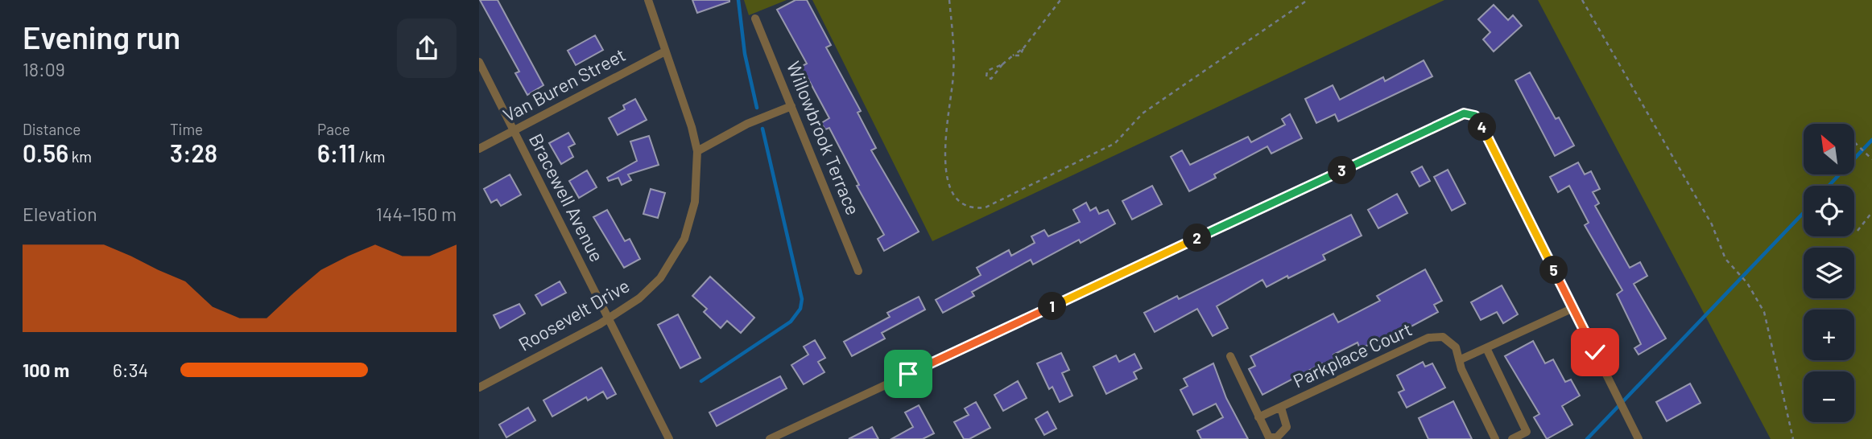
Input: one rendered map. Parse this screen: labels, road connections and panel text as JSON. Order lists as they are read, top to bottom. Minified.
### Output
{"streets":{"street":["Van Buren Street","Willowbrook Terrace","Bracewell Avenue","Roosevelt Drive","Parkplace Court"]},"crossings":[["Van Buren Street","Bracewell Avenue"],["Van Buren Street","Roosevelt Drive"],["Bracewell Avenue","Roosevelt Drive"]],"north":"top left","page":{"heading":["Evening run","18:09"],"stats":[["Distance","0.56 km"],["Time","3:28"],["Pace","6:11 /km"]],"pins":["4","3","2","5","1"],"map_buttons":["+","−"],"chart":["Elevation","144–150 m"],"list":[{"name":"100 m","note":"6:34"}]}}
